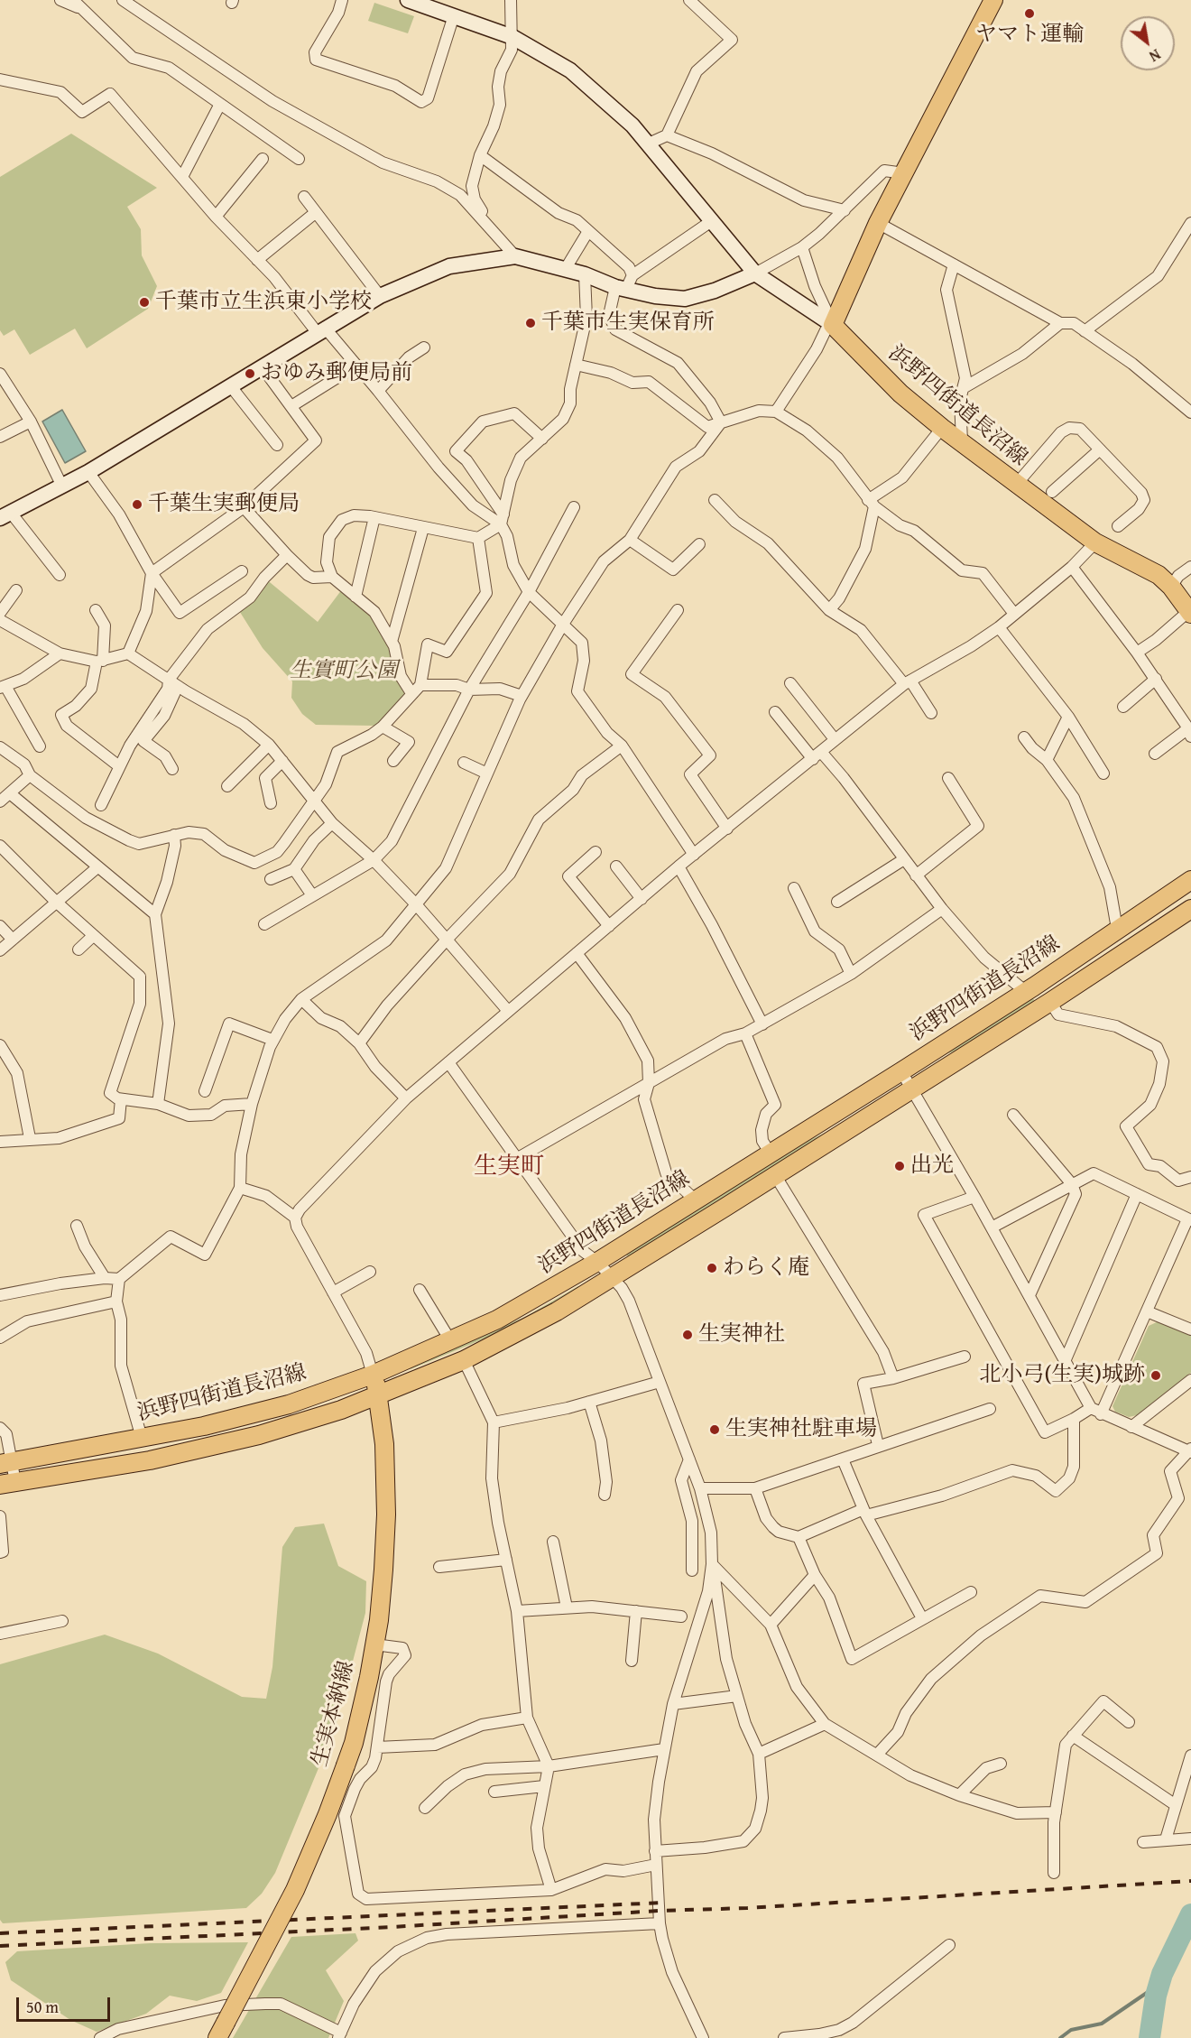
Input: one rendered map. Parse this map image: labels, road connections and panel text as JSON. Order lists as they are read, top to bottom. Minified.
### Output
{"streets":{"main road":["浜野四街道長沼線","生実本納線"]},"crossings":[["浜野四街道長沼線","生実本納線"]],"districts":["生実町"],"parks":["生實町公園"],"places":["ヤマト運輸","千葉市立生浜東小学校","千葉市生実保育所","おゆみ郵便局前","千葉生実郵便局","出光","わらく庵","生実神社","北小弓(生実)城跡","生実神社駐車場"],"scale_bar":"50 m","north":"bottom right"}
